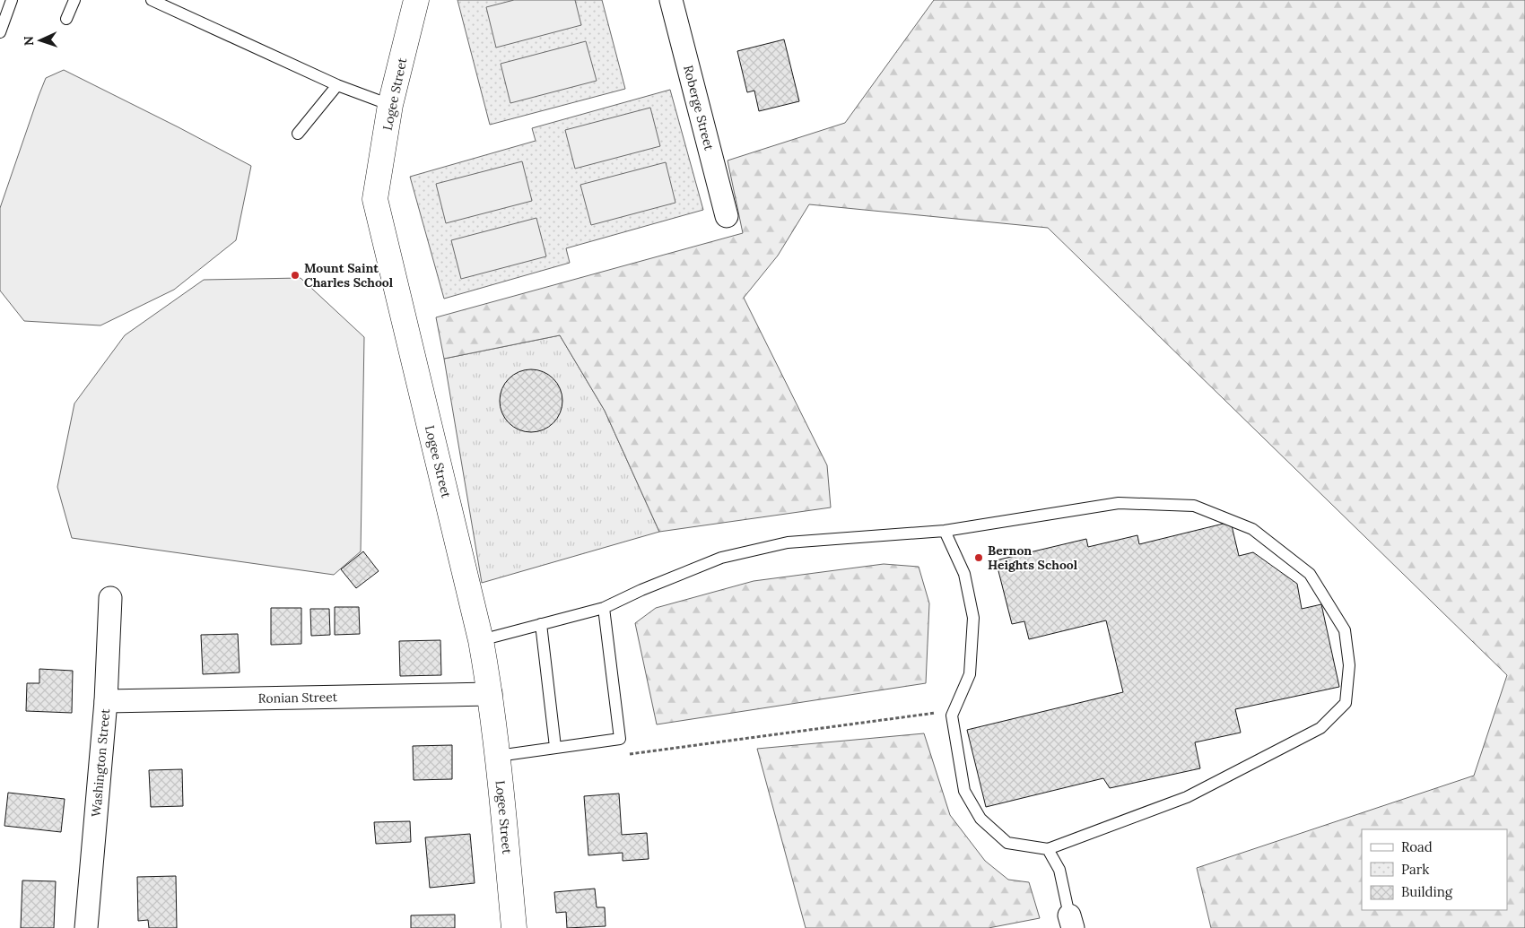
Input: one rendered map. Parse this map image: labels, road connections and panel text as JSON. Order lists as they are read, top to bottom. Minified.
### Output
{"streets":{"street":["Logee Street","Roberge Street","Ronian Street","Washington Street"]},"crossings":[["Logee Street","Ronian Street"],["Ronian Street","Washington Street"]],"places":["Mount Saint Charles School","Bernon Heights School"],"legend":["Road","Park","Building"],"north":"left"}
